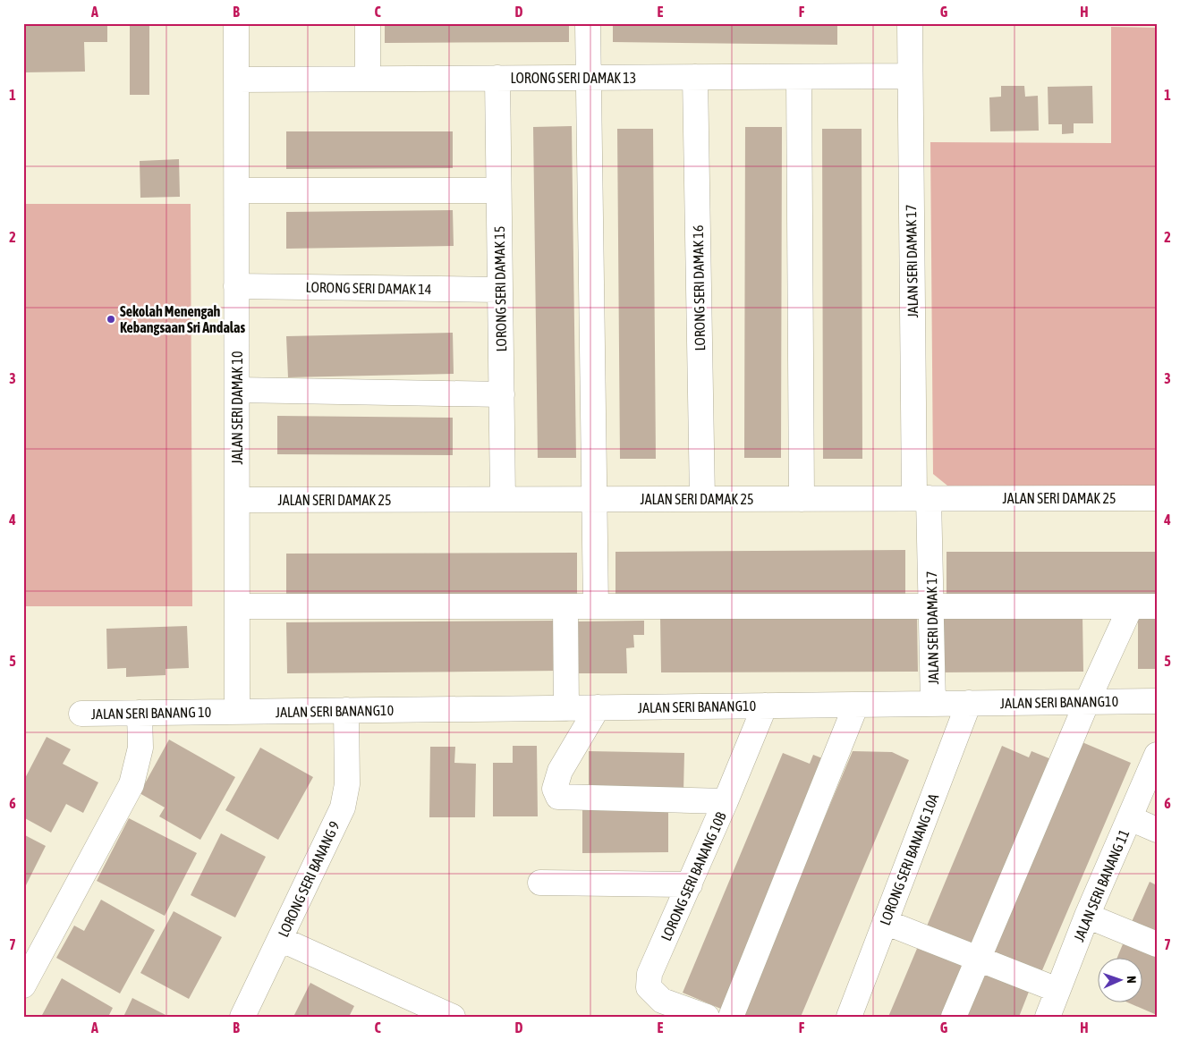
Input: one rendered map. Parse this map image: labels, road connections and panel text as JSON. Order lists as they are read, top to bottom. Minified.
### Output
{"streets":{"street":["LORONG SERI DAMAK 13","JALAN SERI DAMAK 17","LORONG SERI DAMAK 14","LORONG SERI DAMAK 16","LORONG SERI DAMAK 15","JALAN SERI DAMAK 10","JALAN SERI DAMAK 25","JALAN SERI BANANG10","JALAN SERI BANANG 10","LORONG SERI BANANG 10A","LORONG SERI BANANG 10B","LORONG SERI BANANG 9","JALAN SERI BANANG 11"]},"crossings":[["LORONG SERI DAMAK 13","JALAN SERI DAMAK 17"],["LORONG SERI DAMAK 13","LORONG SERI DAMAK 16"],["LORONG SERI DAMAK 13","LORONG SERI DAMAK 15"],["LORONG SERI DAMAK 13","JALAN SERI DAMAK 10"],["JALAN SERI DAMAK 17","JALAN SERI DAMAK 25"],["JALAN SERI DAMAK 17","JALAN SERI BANANG10"],["LORONG SERI DAMAK 14","LORONG SERI DAMAK 15"],["LORONG SERI DAMAK 14","JALAN SERI DAMAK 10"],["LORONG SERI DAMAK 16","JALAN SERI DAMAK 25"],["LORONG SERI DAMAK 15","JALAN SERI DAMAK 25"],["JALAN SERI DAMAK 10","JALAN SERI DAMAK 25"],["JALAN SERI DAMAK 10","JALAN SERI BANANG10"],["JALAN SERI DAMAK 10","JALAN SERI BANANG 10"],["JALAN SERI BANANG10","JALAN SERI BANANG 10"],["JALAN SERI BANANG10","LORONG SERI BANANG 10A"],["JALAN SERI BANANG10","LORONG SERI BANANG 10B"],["JALAN SERI BANANG10","LORONG SERI BANANG 9"]],"places":["Sekolah Menengah Kebangsaan Sri Andalas"],"north":"right","grid":{"columns":["A","B","C","D","E","F","G","H"],"rows":["1","2","3","4","5","6","7"]}}
